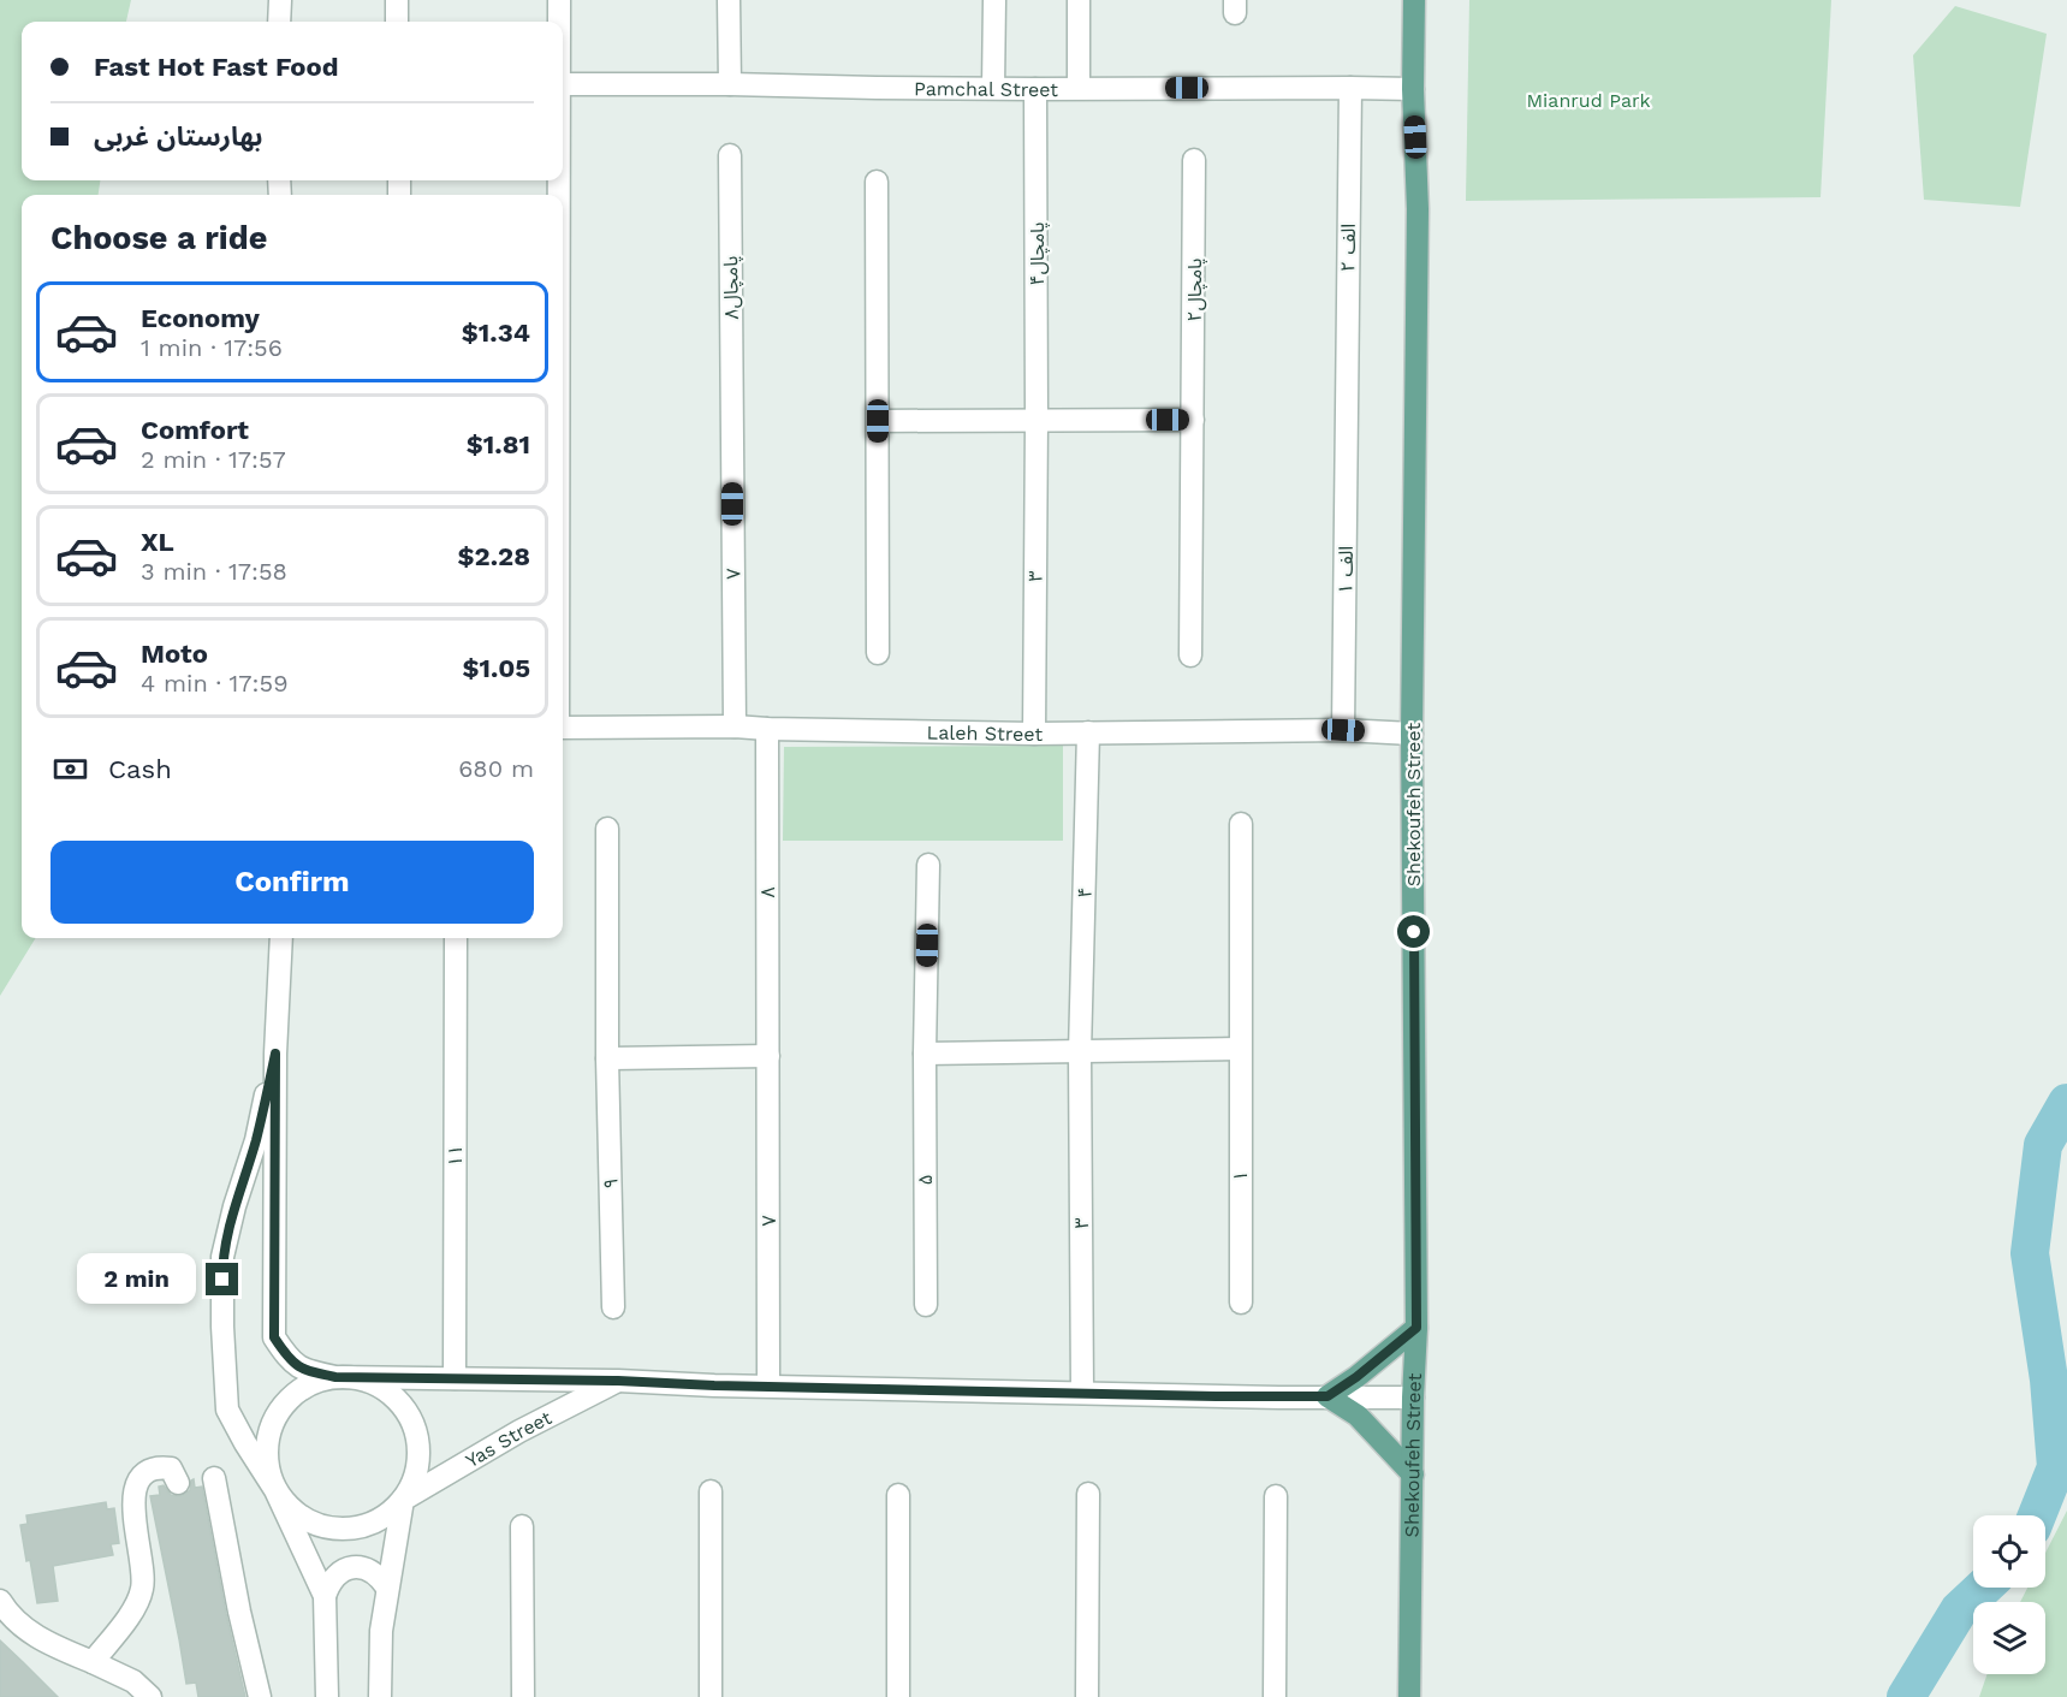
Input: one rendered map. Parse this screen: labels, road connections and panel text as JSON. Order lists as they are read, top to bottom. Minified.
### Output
{"streets":{"main road":["Shekoufeh Street"],"street":["Pamchal Street","۲ الف","پامچال۴","پامچال۸","پامچال۲","۱ الف","۷","۳","Laleh Street","۸","۴","۱۱","۱","۵","۹","Yas Street"]},"crossings":[["Pamchal Street","۲ الف"],["Pamchal Street","پامچال۴"],["Pamchal Street","Shekoufeh Street"],["۲ الف","۱ الف"],["پامچال۴","۳"],["پامچال۸","۷"],["۱ الف","Laleh Street"],["۷","Laleh Street"],["۷","۸"],["۷","Yas Street"],["۳","Laleh Street"],["۳","۴"],["۳","Yas Street"],["Laleh Street","Shekoufeh Street"],["Laleh Street","۸"],["Laleh Street","۴"],["Shekoufeh Street","Yas Street"],["۱۱","Yas Street"]],"parks":["Mianrud Park"],"page":{"banner":["Fast Hot Fast Food","بهارستان غربی"],"heading":"Choose a ride","list":[{"name":"Economy","note":"1 min · 17:56","value":"$1.34"},{"name":"Comfort","note":"2 min · 17:57","value":"$1.81"},{"name":"XL","note":"3 min · 17:58","value":"$2.28"},{"name":"Moto","note":"4 min · 17:59","value":"$1.05"}],"pay":["Cash","680 m"],"buttons":"Confirm","bubble":"2 min"}}
